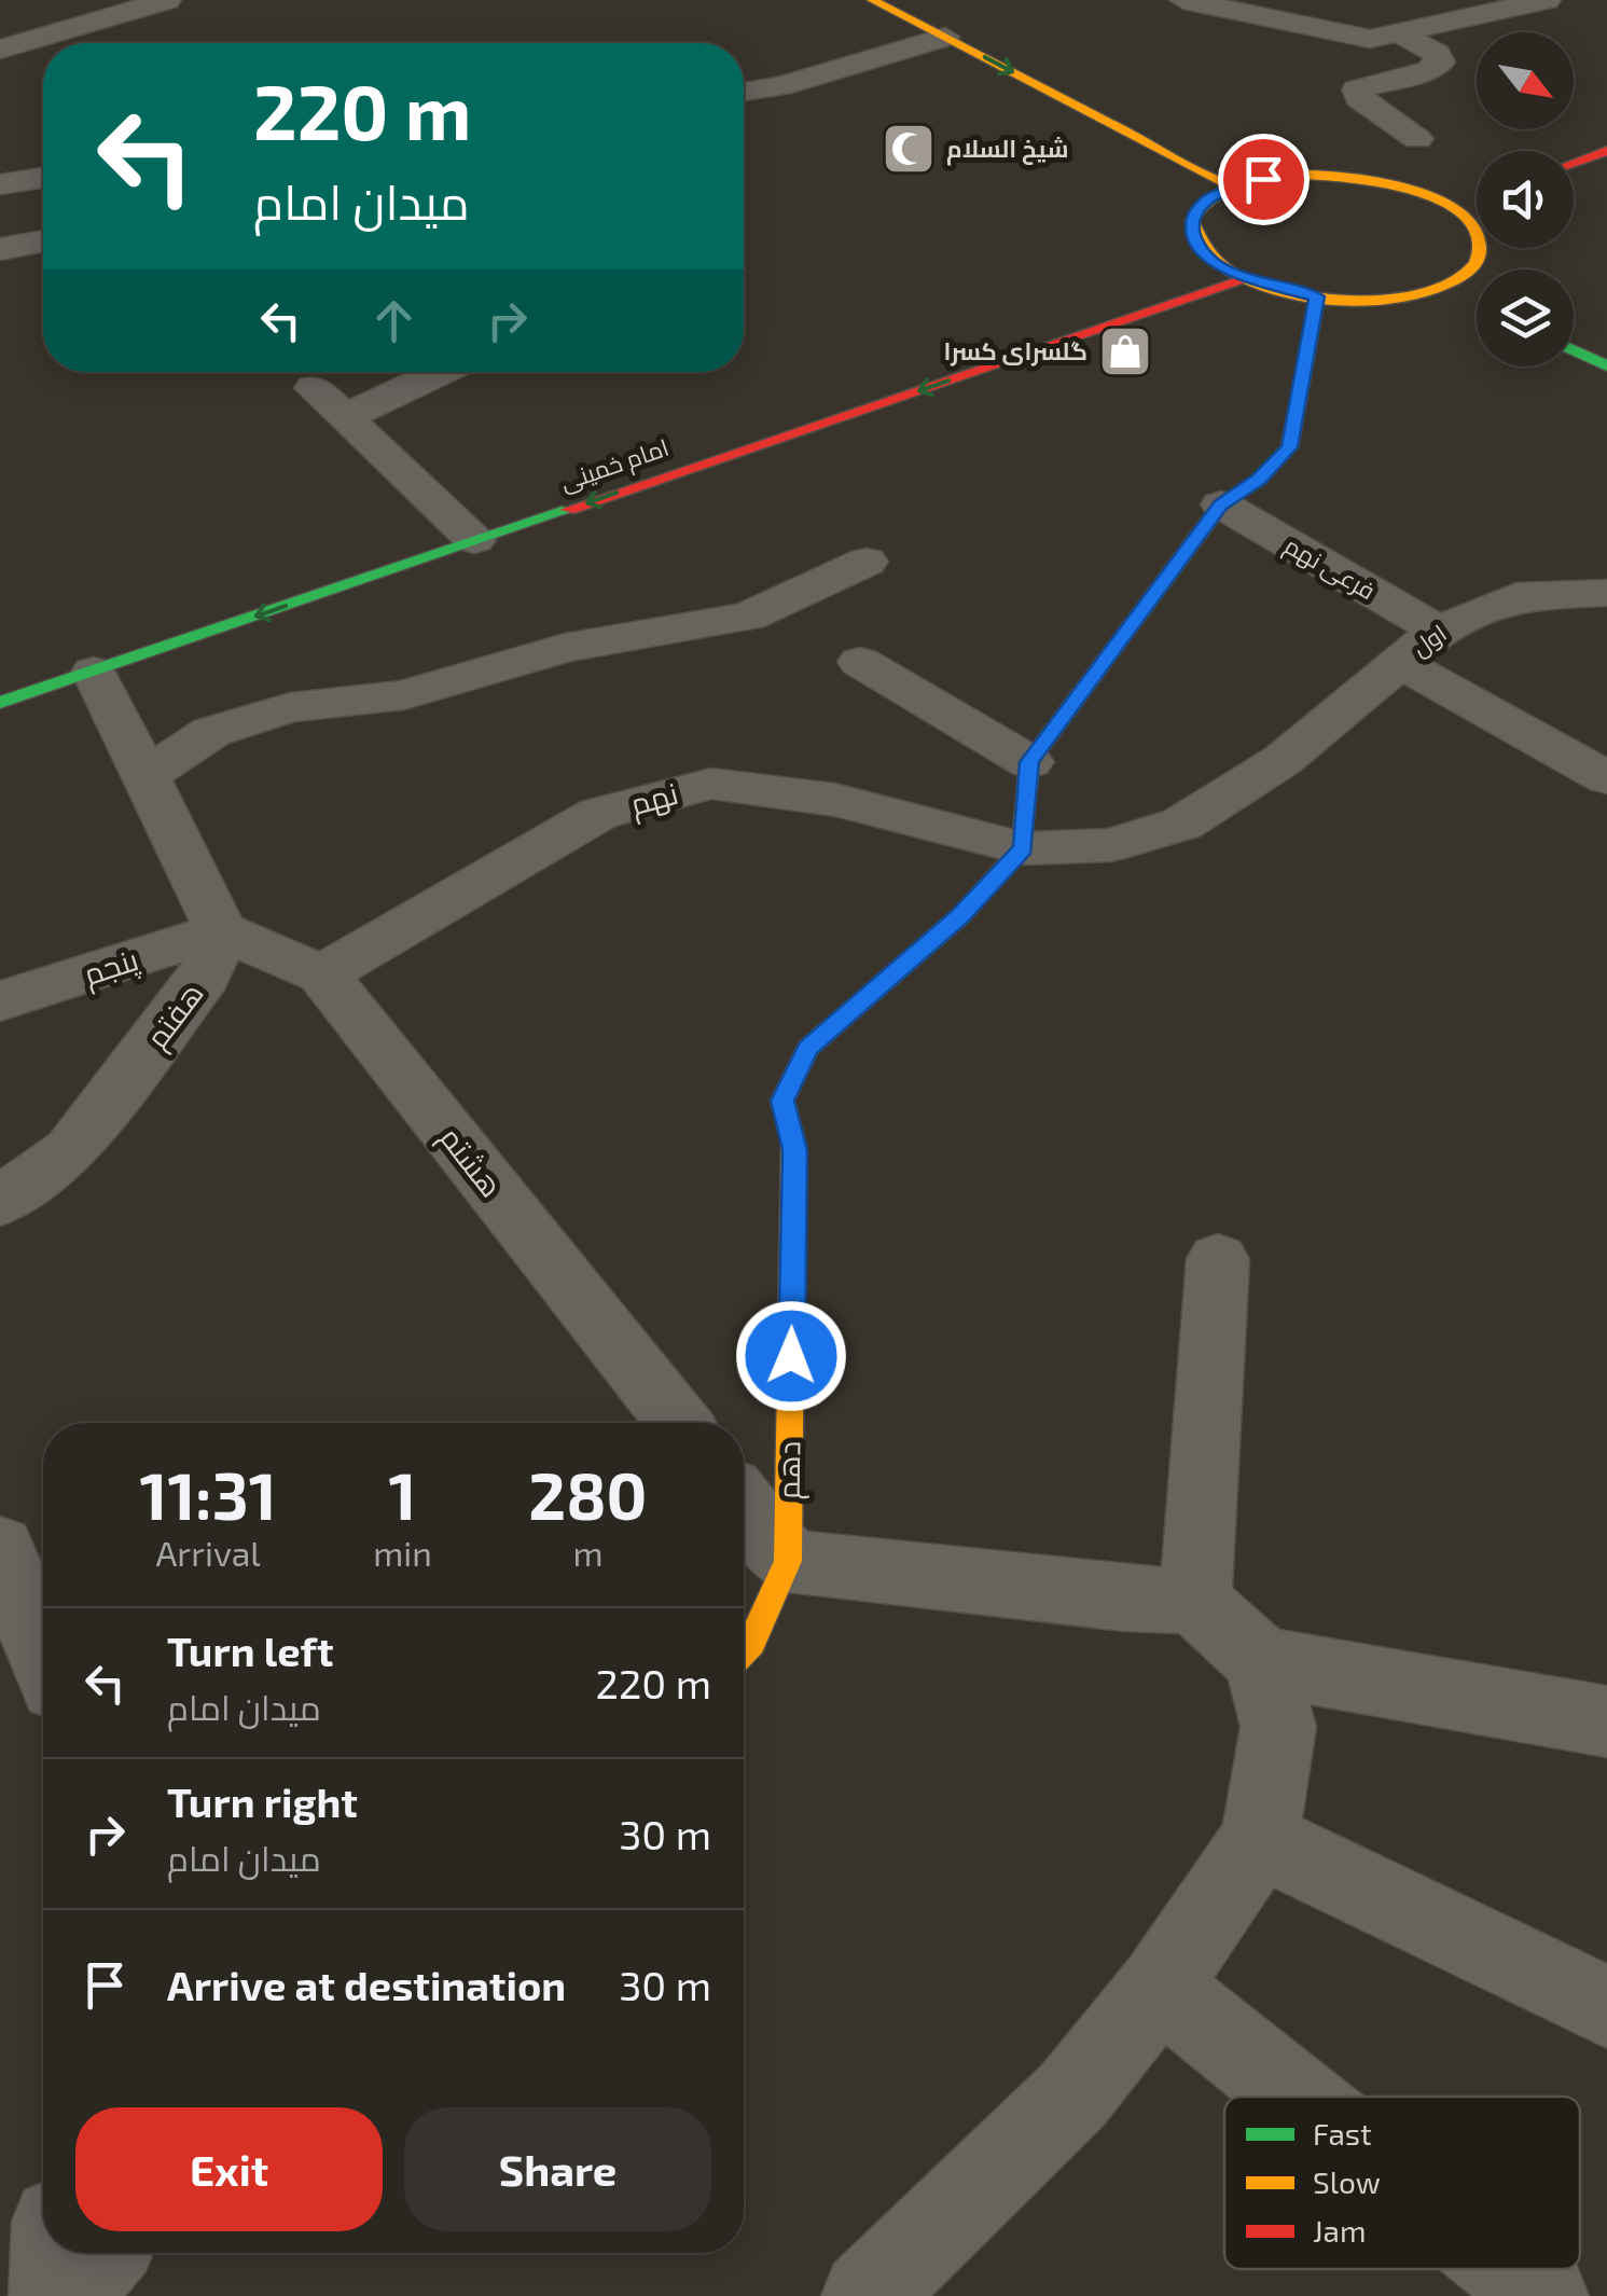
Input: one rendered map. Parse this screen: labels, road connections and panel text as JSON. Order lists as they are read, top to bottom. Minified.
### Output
{"streets":{"main road":["امام خمینی","دهم"],"street":["فرعی نهم","اول","نهم","پنجم","هفتم","هشتم"]},"crossings":[["فرعی نهم","اول"],["اول","نهم"],["اول","دهم"],["نهم","هشتم"],["نهم","دهم"],["پنجم","هفتم"],["پنجم","هشتم"],["هفتم","هشتم"]],"one_way":["امام خمینی"],"places":{"mosque":["شیخ السلام"],"shop":["گلسرای کسرا"]},"legend":["Fast","Slow","Jam"],"north":"bottom right","page":{"turn":["220 m","میدان امام"],"eta":["11:31","Arrival","1","min","280","m"],"list":[{"name":"Turn left","note":"میدان امام","value":"220 m"},{"name":"Turn right","note":"میدان امام","value":"30 m"},{"name":"Arrive at destination","value":"30 m"}],"buttons":["Exit","Share"]}}
